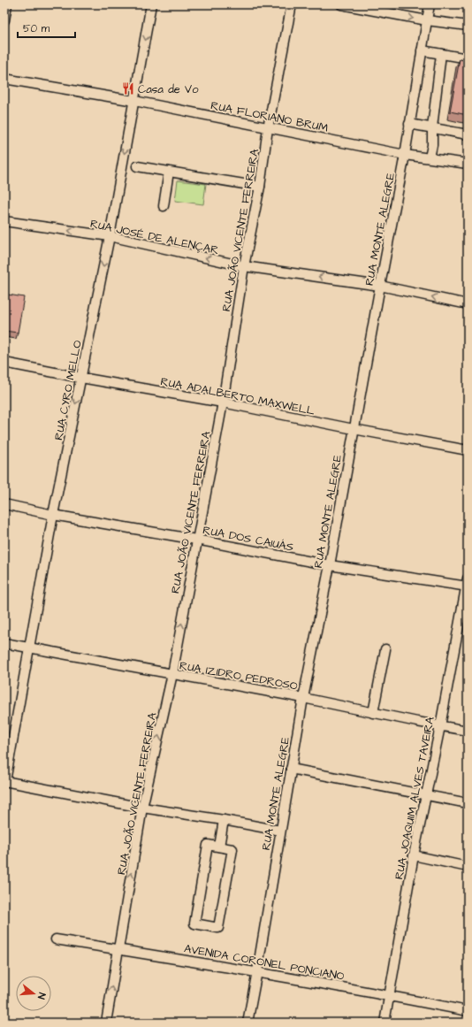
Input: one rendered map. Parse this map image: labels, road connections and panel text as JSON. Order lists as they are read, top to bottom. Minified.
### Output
{"streets":{"street":["RUA FLORIANO BRUM","RUA MONTE ALEGRE","RUA JOÃO VICENTE FERREIRA","RUA JOSÉ DE ALENÇAR","RUA CYRO MELLO","RUA ADALBERTO MAXWELL","RUA DOS CAIUÁS","RUA IZIDRO PEDROSO","RUA JOAQUIM ALVES TAVEIRA","AVENIDA CORONEL PONCIANO"]},"crossings":[["RUA FLORIANO BRUM","RUA MONTE ALEGRE"],["RUA FLORIANO BRUM","RUA JOÃO VICENTE FERREIRA"],["RUA FLORIANO BRUM","RUA CYRO MELLO"],["RUA MONTE ALEGRE","RUA JOSÉ DE ALENÇAR"],["RUA MONTE ALEGRE","RUA ADALBERTO MAXWELL"],["RUA MONTE ALEGRE","RUA DOS CAIUÁS"],["RUA MONTE ALEGRE","RUA IZIDRO PEDROSO"],["RUA MONTE ALEGRE","AVENIDA CORONEL PONCIANO"],["RUA JOÃO VICENTE FERREIRA","RUA JOSÉ DE ALENÇAR"],["RUA JOÃO VICENTE FERREIRA","RUA ADALBERTO MAXWELL"],["RUA JOÃO VICENTE FERREIRA","RUA DOS CAIUÁS"],["RUA JOÃO VICENTE FERREIRA","RUA IZIDRO PEDROSO"],["RUA JOÃO VICENTE FERREIRA","AVENIDA CORONEL PONCIANO"],["RUA JOSÉ DE ALENÇAR","RUA CYRO MELLO"],["RUA CYRO MELLO","RUA ADALBERTO MAXWELL"],["RUA CYRO MELLO","RUA DOS CAIUÁS"],["RUA CYRO MELLO","RUA IZIDRO PEDROSO"],["RUA DOS CAIUÁS","RUA JOAQUIM ALVES TAVEIRA"],["RUA IZIDRO PEDROSO","RUA JOAQUIM ALVES TAVEIRA"],["RUA JOAQUIM ALVES TAVEIRA","AVENIDA CORONEL PONCIANO"]],"one_way":["RUA JOÃO VICENTE FERREIRA","RUA JOSÉ DE ALENÇAR","RUA CYRO MELLO"],"places":{"restaurant":["Casa de Vo"]},"scale_bar":"50 m","north":"right"}
